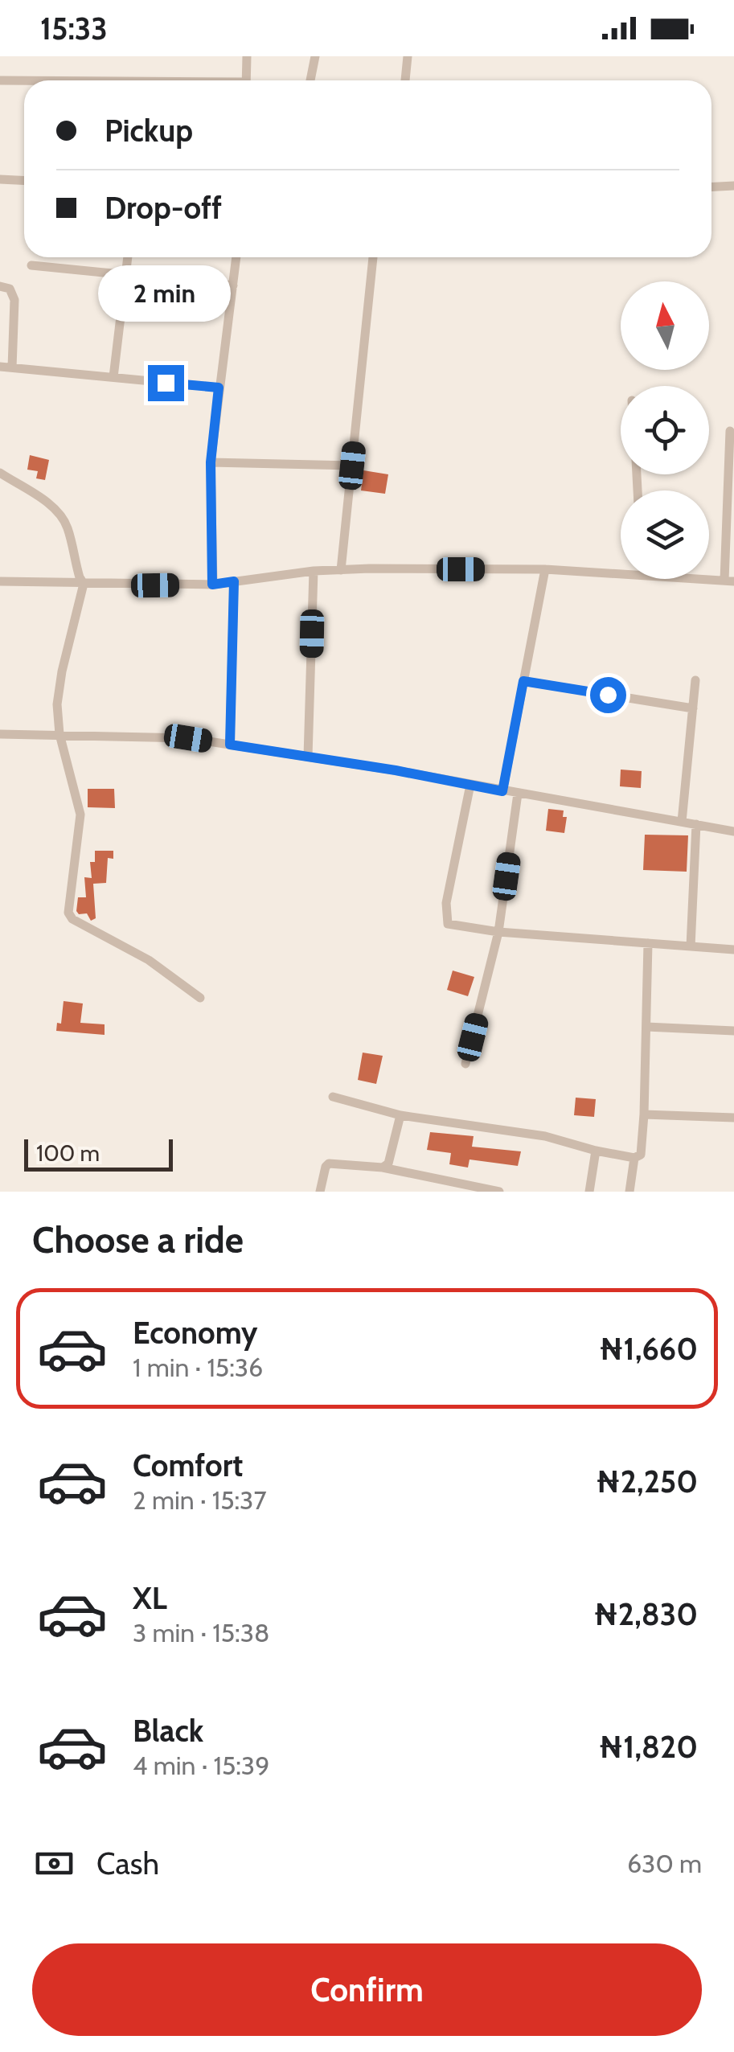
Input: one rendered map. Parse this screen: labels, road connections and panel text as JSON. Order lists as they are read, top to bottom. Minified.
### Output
{"scale_bar":"100 m","north":"top","page":{"status":"15:33","banner":["Pickup","Drop-off"],"bubble":"2 min","scale":"100 m","heading":"Choose a ride","list":[{"name":"Economy","note":"1 min · 15:36","value":"₦1,660"},{"name":"Comfort","note":"2 min · 15:37","value":"₦2,250"},{"name":"XL","note":"3 min · 15:38","value":"₦2,830"},{"name":"Black","note":"4 min · 15:39","value":"₦1,820"}],"pay":["Cash","630 m"],"buttons":"Confirm"}}
